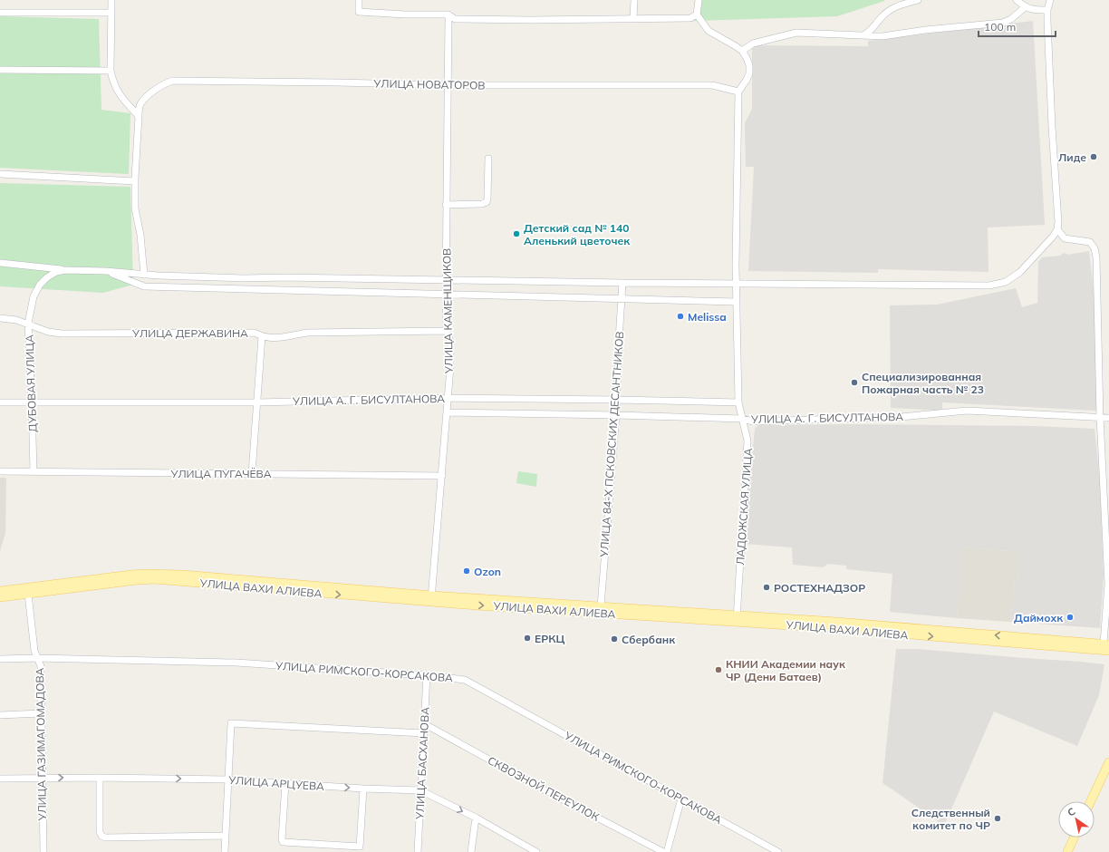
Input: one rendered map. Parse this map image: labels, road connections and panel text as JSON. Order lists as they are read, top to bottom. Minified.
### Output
{"streets":{"main road":["УЛИЦА ВАХИ АЛИЕВА"],"street":["УЛИЦА НОВАТОРОВ","УЛИЦА КАМЕНЩИКОВ","УЛИЦА ДЕРЖАВИНА","ДУБОВАЯ УЛИЦА","УЛИЦА А. Г. БИСУЛТАНОВА","УЛИЦА 84-Х ПСКОВСКИХ ДЕСАНТНИКОВ","УЛИЦА ПУГАЧЁВА","ЛАДОЖСКАЯ УЛИЦА","УЛИЦА РИМСКОГО-КОРСАКОВА","УЛИЦА ГАЗИМАГОМАДОВА","УЛИЦА БАСХАНОВА","УЛИЦА АРЦУЕВА","СКВОЗНОЙ ПЕРЕУЛОК"]},"crossings":[["УЛИЦА НОВАТОРОВ","УЛИЦА КАМЕНЩИКОВ"],["УЛИЦА НОВАТОРОВ","ЛАДОЖСКАЯ УЛИЦА"],["УЛИЦА КАМЕНЩИКОВ","УЛИЦА ДЕРЖАВИНА"],["УЛИЦА КАМЕНЩИКОВ","УЛИЦА А. Г. БИСУЛТАНОВА"],["УЛИЦА КАМЕНЩИКОВ","УЛИЦА ПУГАЧЁВА"],["УЛИЦА КАМЕНЩИКОВ","УЛИЦА ВАХИ АЛИЕВА"],["УЛИЦА ДЕРЖАВИНА","ДУБОВАЯ УЛИЦА"],["ДУБОВАЯ УЛИЦА","УЛИЦА А. Г. БИСУЛТАНОВА"],["ДУБОВАЯ УЛИЦА","УЛИЦА ПУГАЧЁВА"],["УЛИЦА А. Г. БИСУЛТАНОВА","УЛИЦА 84-Х ПСКОВСКИХ ДЕСАНТНИКОВ"],["УЛИЦА А. Г. БИСУЛТАНОВА","ЛАДОЖСКАЯ УЛИЦА"],["УЛИЦА 84-Х ПСКОВСКИХ ДЕСАНТНИКОВ","УЛИЦА ВАХИ АЛИЕВА"],["ЛАДОЖСКАЯ УЛИЦА","УЛИЦА ВАХИ АЛИЕВА"],["УЛИЦА ВАХИ АЛИЕВА","УЛИЦА ГАЗИМАГОМАДОВА"],["УЛИЦА РИМСКОГО-КОРСАКОВА","УЛИЦА ГАЗИМАГОМАДОВА"],["УЛИЦА РИМСКОГО-КОРСАКОВА","УЛИЦА БАСХАНОВА"],["УЛИЦА ГАЗИМАГОМАДОВА","УЛИЦА АРЦУЕВА"],["УЛИЦА БАСХАНОВА","УЛИЦА АРЦУЕВА"],["УЛИЦА БАСХАНОВА","СКВОЗНОЙ ПЕРЕУЛОК"]],"one_way":["УЛИЦА АРЦУЕВА"],"places":["Лиде","Детский сад № 140 Аленький цветочек","Melissa","Специализированная Пожарная часть № 23","Ozon","РОСТЕХНАДЗОР","Даймохк","ЕРКЦ","Сбербанк","КНИИ Академии наук ЧР (Дени Батаев)","Следственный комитет по ЧР"],"scale_bar":"100 m","north":"top left"}
